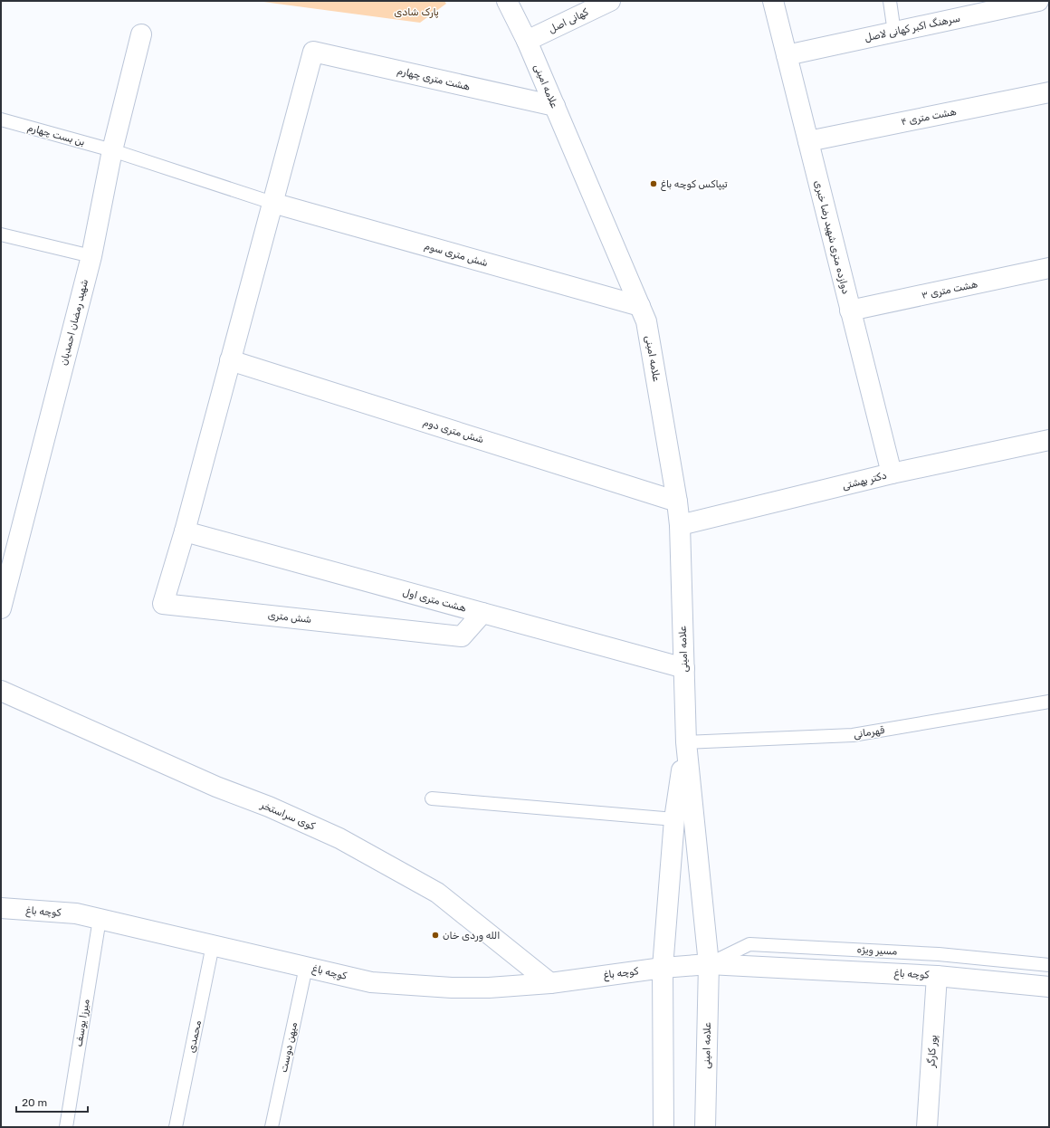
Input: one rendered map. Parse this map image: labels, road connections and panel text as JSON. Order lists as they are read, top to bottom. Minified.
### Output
{"streets":{"street":["کهانی اصل","سرهنگ اکبر کهانی لاصل","هشت متری چهارم","علامه امینی","هشت متری ۴","دوازده متری شهید رضا خبری","شش متری سوم","هشت متری ۳","شهید رمضان احمدیان","شش متری دوم","دکتر بهشتی","هشت متری اول","شش متری","کوی سراستخر","کوچه باغ","پور کارگر"],"lane":["بن بست چهارم","قهرمانی","مسیر ویژه","میرزا یوسف","محمدی","میهن دوست"]},"crossings":[["کهانی اصل","علامه امینی"],["سرهنگ اکبر کهانی لاصل","دوازده متری شهید رضا خبری"],["هشت متری چهارم","علامه امینی"],["هشت متری چهارم","بن بست چهارم"],["هشت متری چهارم","شش متری سوم"],["علامه امینی","شش متری سوم"],["علامه امینی","شش متری دوم"],["علامه امینی","دکتر بهشتی"],["علامه امینی","هشت متری اول"],["علامه امینی","قهرمانی"],["علامه امینی","کوچه باغ"],["علامه امینی","مسیر ویژه"],["هشت متری ۴","دوازده متری شهید رضا خبری"],["بن بست چهارم","شش متری سوم"],["بن بست چهارم","شهید رمضان احمدیان"],["دوازده متری شهید رضا خبری","هشت متری ۳"],["دوازده متری شهید رضا خبری","دکتر بهشتی"],["هشت متری اول","شش متری"],["کوی سراستخر","کوچه باغ"],["کوچه باغ","مسیر ویژه"],["کوچه باغ","میرزا یوسف"],["کوچه باغ","محمدی"],["کوچه باغ","میهن دوست"],["کوچه باغ","پور کارگر"]],"parks":["پارک شادی"],"places":["تیپاکس کوچه باغ","الله وردی خان"],"scale_bar":"20 m"}
